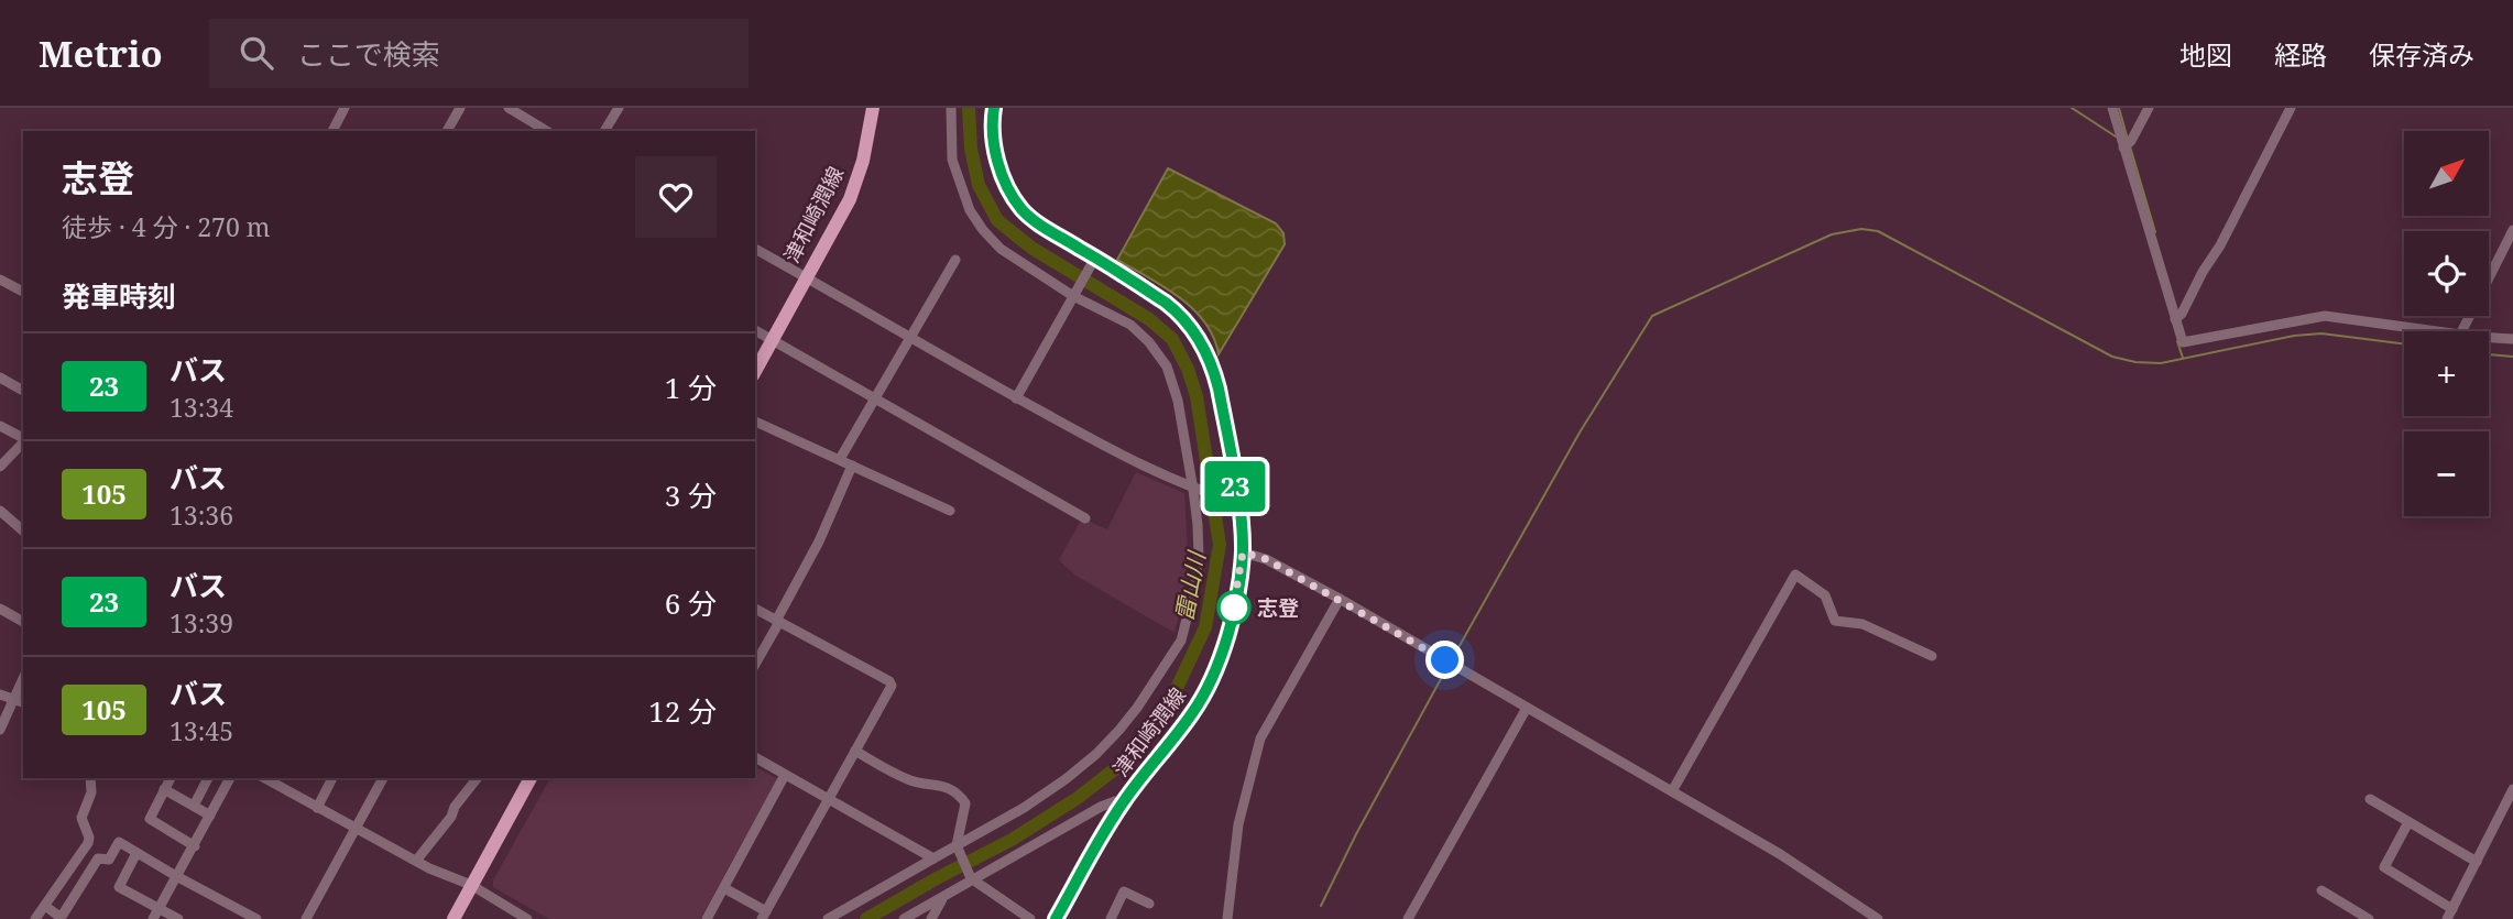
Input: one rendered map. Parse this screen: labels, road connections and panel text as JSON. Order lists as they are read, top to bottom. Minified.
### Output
{"streets":{"main road":["津和崎潤線"]},"water":["雷山川"],"places":["志登"],"lines":["bus line 23"],"north":"top right","page":{"header":"Metrio","search":"ここで検索","nav":["地図","経路","保存済み"],"on_map":"23","map_buttons":["+","−"],"heading":[["志登","徒歩 · 4 分 · 270 m"],"発車時刻"],"list":[{"mark":"23","name":"バス","note":"13:34","value":"1 分"},{"mark":"105","name":"バス","note":"13:36","value":"3 分"},{"mark":"23","name":"バス","note":"13:39","value":"6 分"},{"mark":"105","name":"バス","note":"13:45","value":"12 分"}]}}
